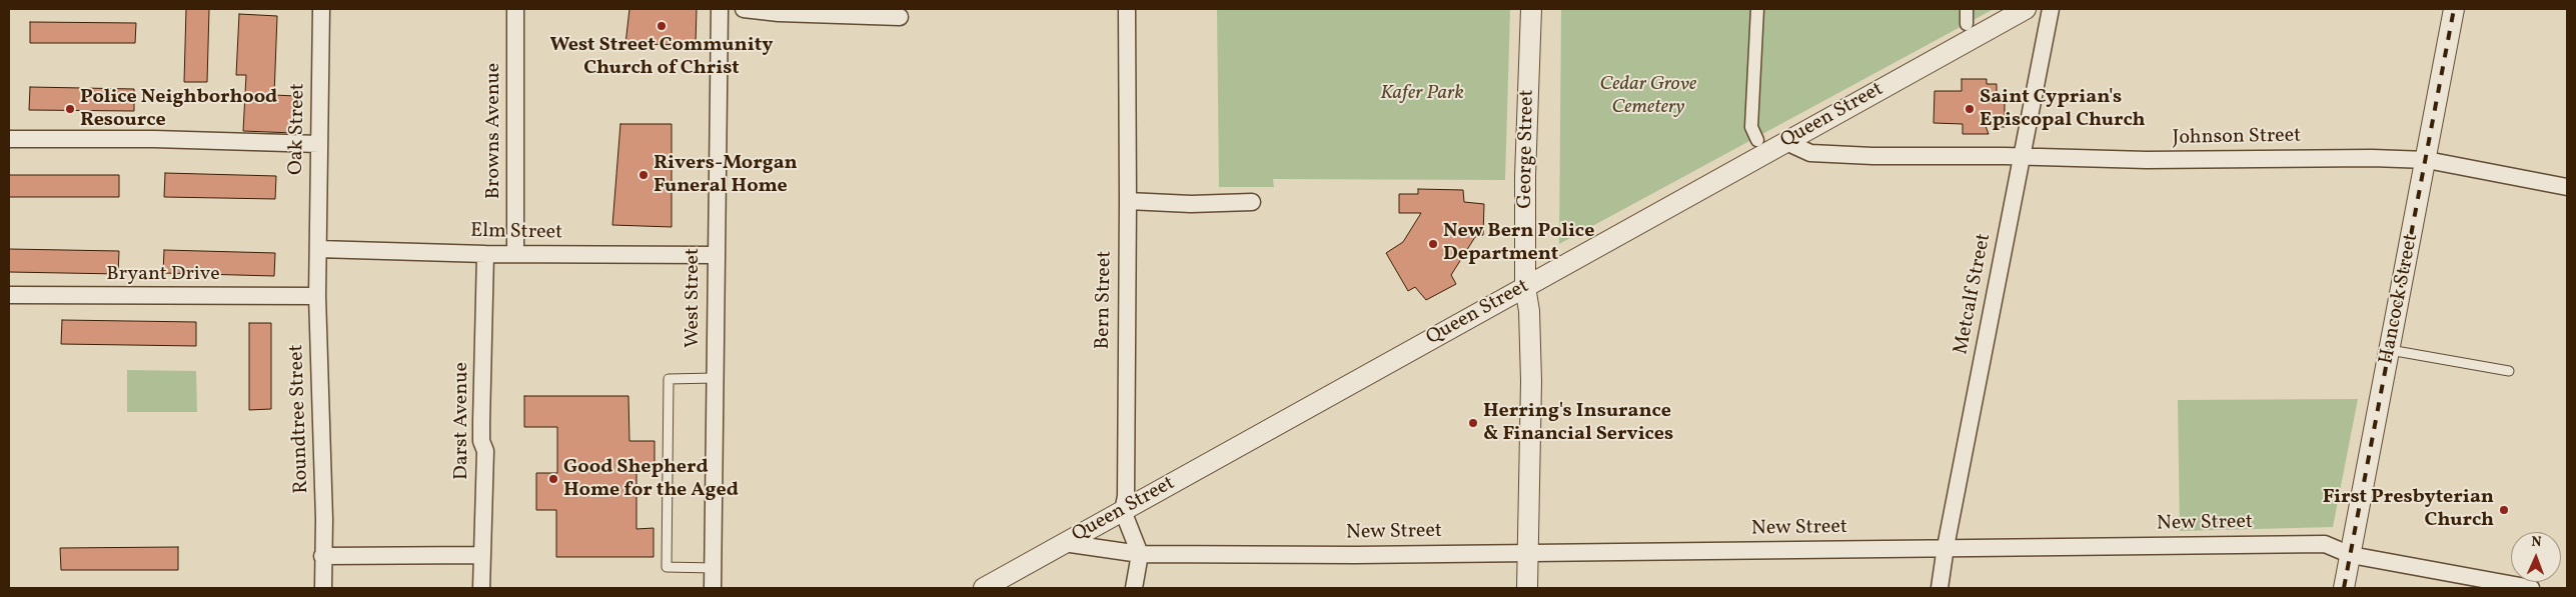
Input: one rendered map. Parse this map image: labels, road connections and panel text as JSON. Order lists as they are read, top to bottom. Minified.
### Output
{"streets":{"street":["Queen Street","Oak Street","Browns Avenue","Johnson Street","George Street","Elm Street","Bryant Drive","Metcalf Street","West Street","Hancock Street","Bern Street","Roundtree Street","Darst Avenue","New Street"]},"crossings":[["Queen Street","Johnson Street"],["Queen Street","George Street"],["Queen Street","Bern Street"],["Queen Street","New Street"],["Oak Street","Elm Street"],["Oak Street","Roundtree Street"],["Browns Avenue","Elm Street"],["Johnson Street","Metcalf Street"],["Johnson Street","Hancock Street"],["George Street","New Street"],["Elm Street","West Street"],["Elm Street","Roundtree Street"],["Elm Street","Darst Avenue"],["Bryant Drive","Roundtree Street"],["Metcalf Street","New Street"],["Hancock Street","New Street"],["Bern Street","New Street"]],"parks":["Cedar Grove Cemetery","Kafer Park"],"places":["West Street Community Church of Christ","Police Neighborhood Resource","Saint Cyprian's Episcopal Church","Rivers-Morgan Funeral Home","New Bern Police Department","Herring's Insurance & Financial Services","Good Shepherd Home for the Aged","First Presbyterian Church"],"north":"top"}
